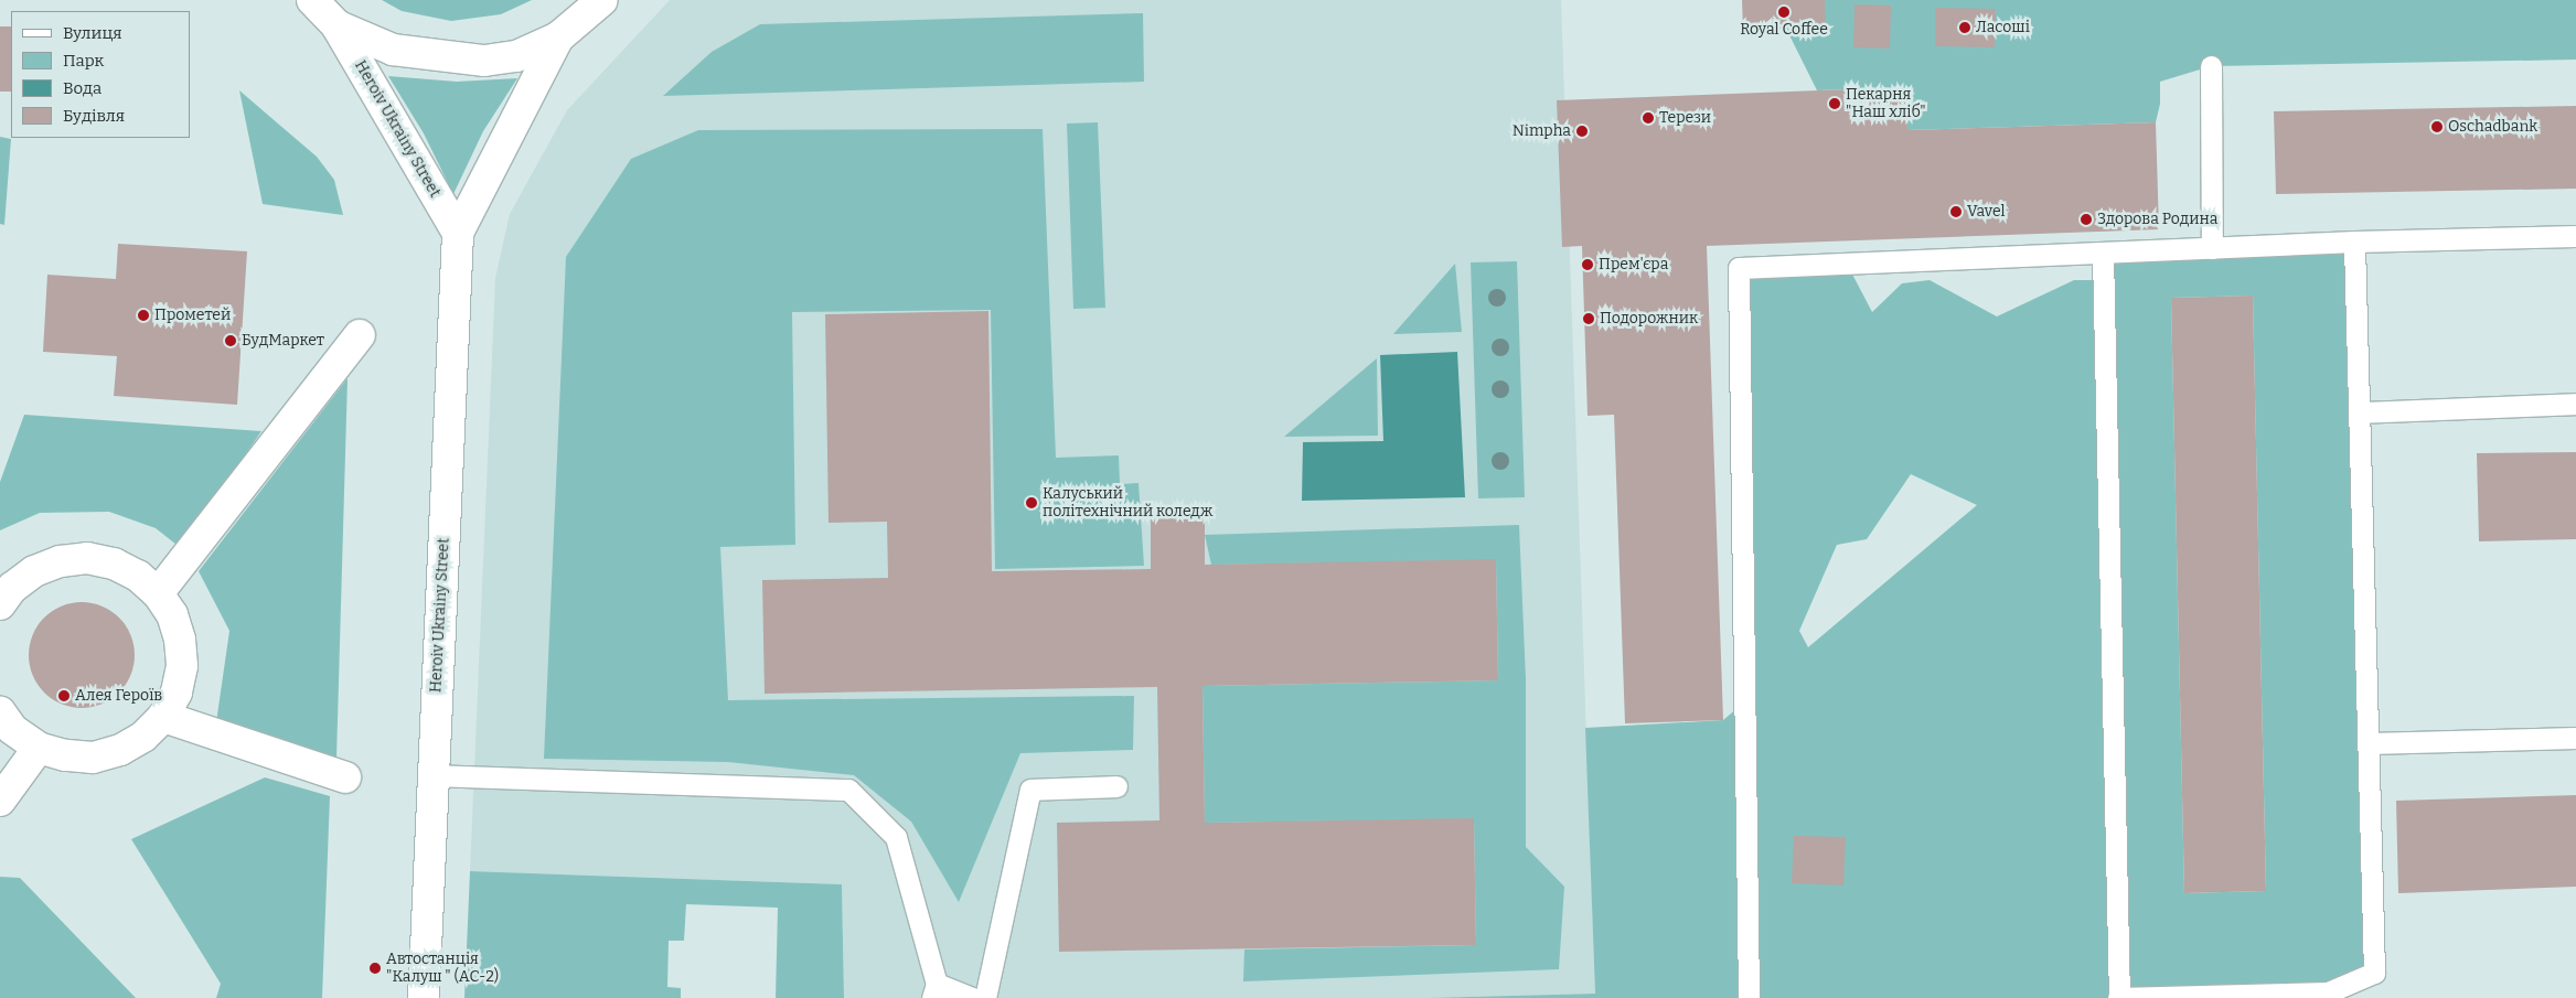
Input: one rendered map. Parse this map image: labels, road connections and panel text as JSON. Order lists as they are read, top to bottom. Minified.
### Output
{"streets":{"main road":["Heroiv Ukrainy Street"]},"places":["Royal Coffee","Ласоші","Пекарня \"Наш хліб\"","Терези","Oschadbank","Nimpha","Vavel","Здорова Родина","Прем'єра","Прометей","Подорожник","БудМаркет","Калуський політехнічний коледж","Алея Героїв","Автостанція \"Калуш \" (АС-2)"],"legend":["Вулиця","Парк","Вода","Будівля"]}
